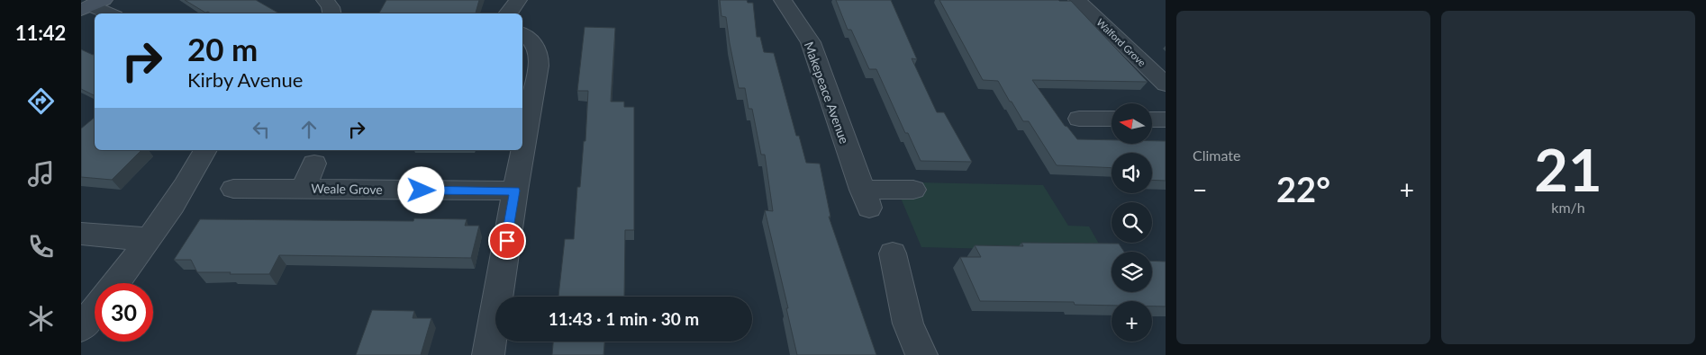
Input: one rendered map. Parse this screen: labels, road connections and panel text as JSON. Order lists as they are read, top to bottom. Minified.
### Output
{"streets":{"street":["Walford Grove","Makepeace Avenue","Weale Grove"]},"north":"left","page":{"tabs":"11:42","tile":["Climate",["21","km/h"]],"turn":["20 m","Kirby Avenue"],"map_buttons":"+","heat":["−","22°","+"],"limit":"30","trip":"11:43 · 1 min · 30 m"}}
